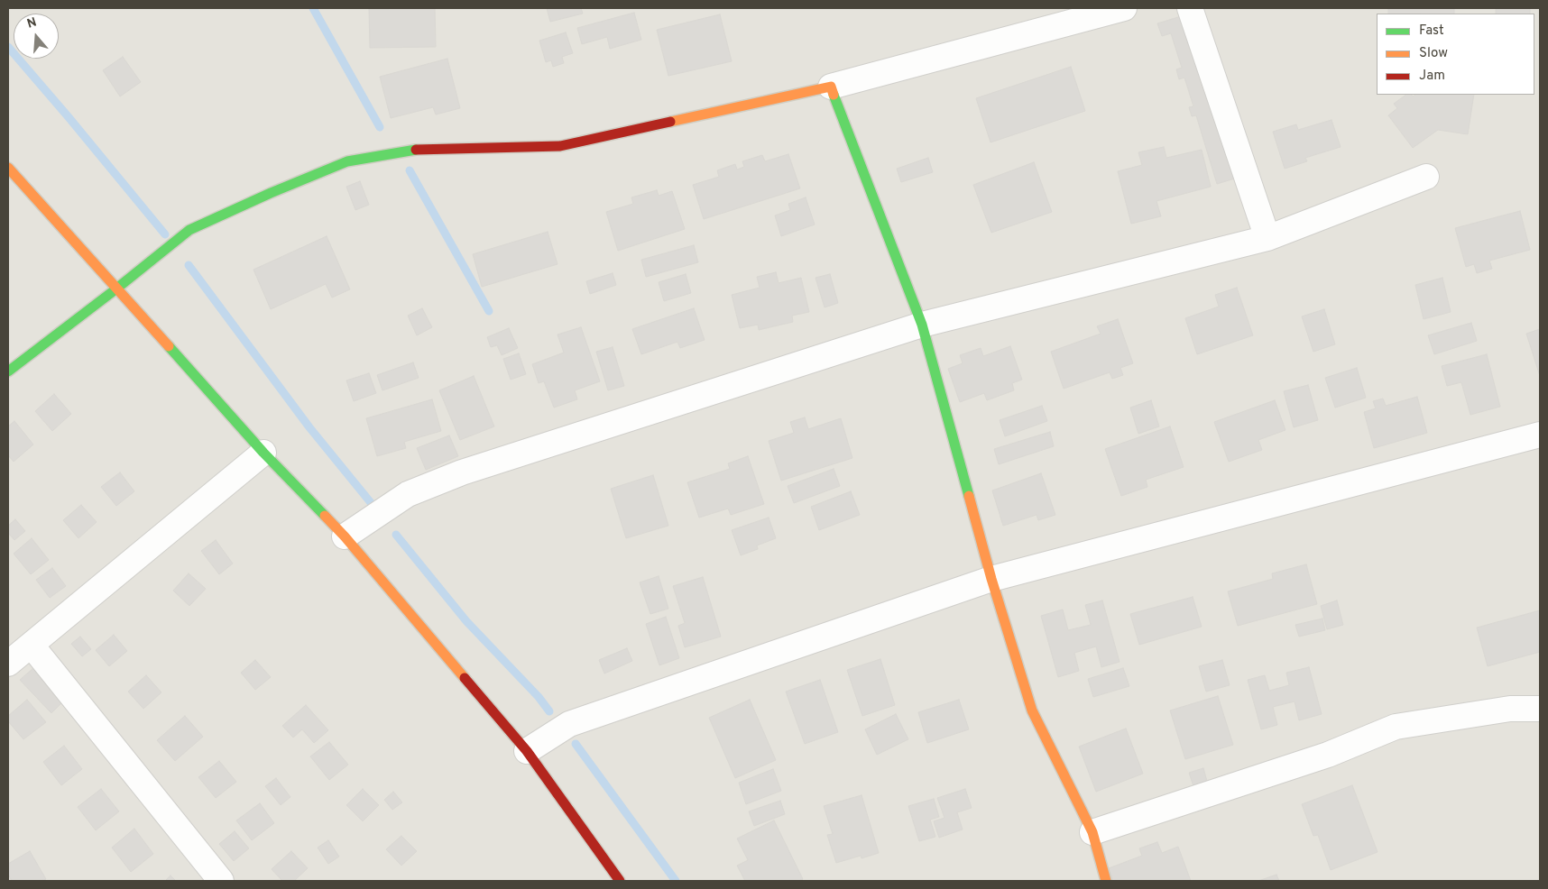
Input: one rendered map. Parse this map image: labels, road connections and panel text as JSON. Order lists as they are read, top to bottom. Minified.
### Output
{"legend":["Fast","Slow","Jam"],"north":"top"}
